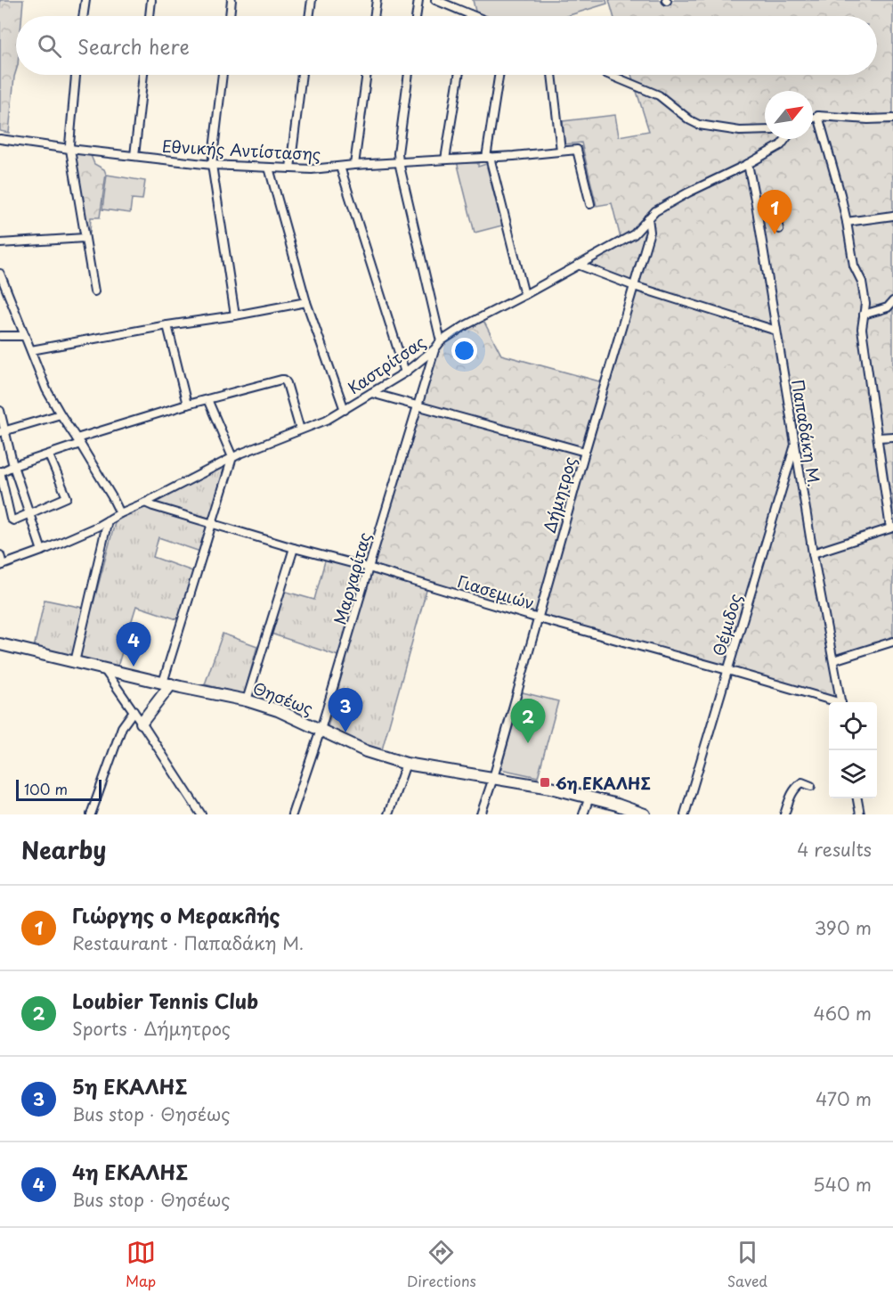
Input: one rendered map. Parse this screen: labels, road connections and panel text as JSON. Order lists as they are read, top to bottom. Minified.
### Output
{"streets":{"main road":["Θησέως"],"street":["Εθνικής Αντίστασης","Καστρίτσας","Παπαδάκη Μ.","Δήμητρος","Μαργαρίτας","Γιασεμιών","Θέμιδος"]},"crossings":[["Καστρίτσας","Παπαδάκη Μ."],["Καστρίτσας","Δήμητρος"],["Καστρίτσας","Μαργαρίτας"],["Καστρίτσας","Γιασεμιών"],["Παπαδάκη Μ.","Θέμιδος"],["Δήμητρος","Γιασεμιών"],["Δήμητρος","Θησέως"],["Μαργαρίτας","Γιασεμιών"],["Μαργαρίτας","Θησέως"],["Γιασεμιών","Θέμιδος"]],"places":{"transit":["6η ΕΚΑΛΗΣ"]},"scale_bar":"100 m","north":"top right","page":{"search":"Search here","pins":["1","4","3","2"],"scale":"100 m","heading":["Nearby","4 results"],"list":[{"mark":"1","name":"Γιώργης ο Μερακλής","note":"Restaurant · Παπαδάκη Μ.","value":"390 m"},{"mark":"2","name":"Loubier Tennis Club","note":"Sports · Δήμητρος","value":"460 m"},{"mark":"3","name":"5η ΕΚΑΛΗΣ","note":"Bus stop · Θησέως","value":"470 m"},{"mark":"4","name":"4η ΕΚΑΛΗΣ","note":"Bus stop · Θησέως","value":"540 m"}],"nav":["Map","Directions","Saved"]}}
